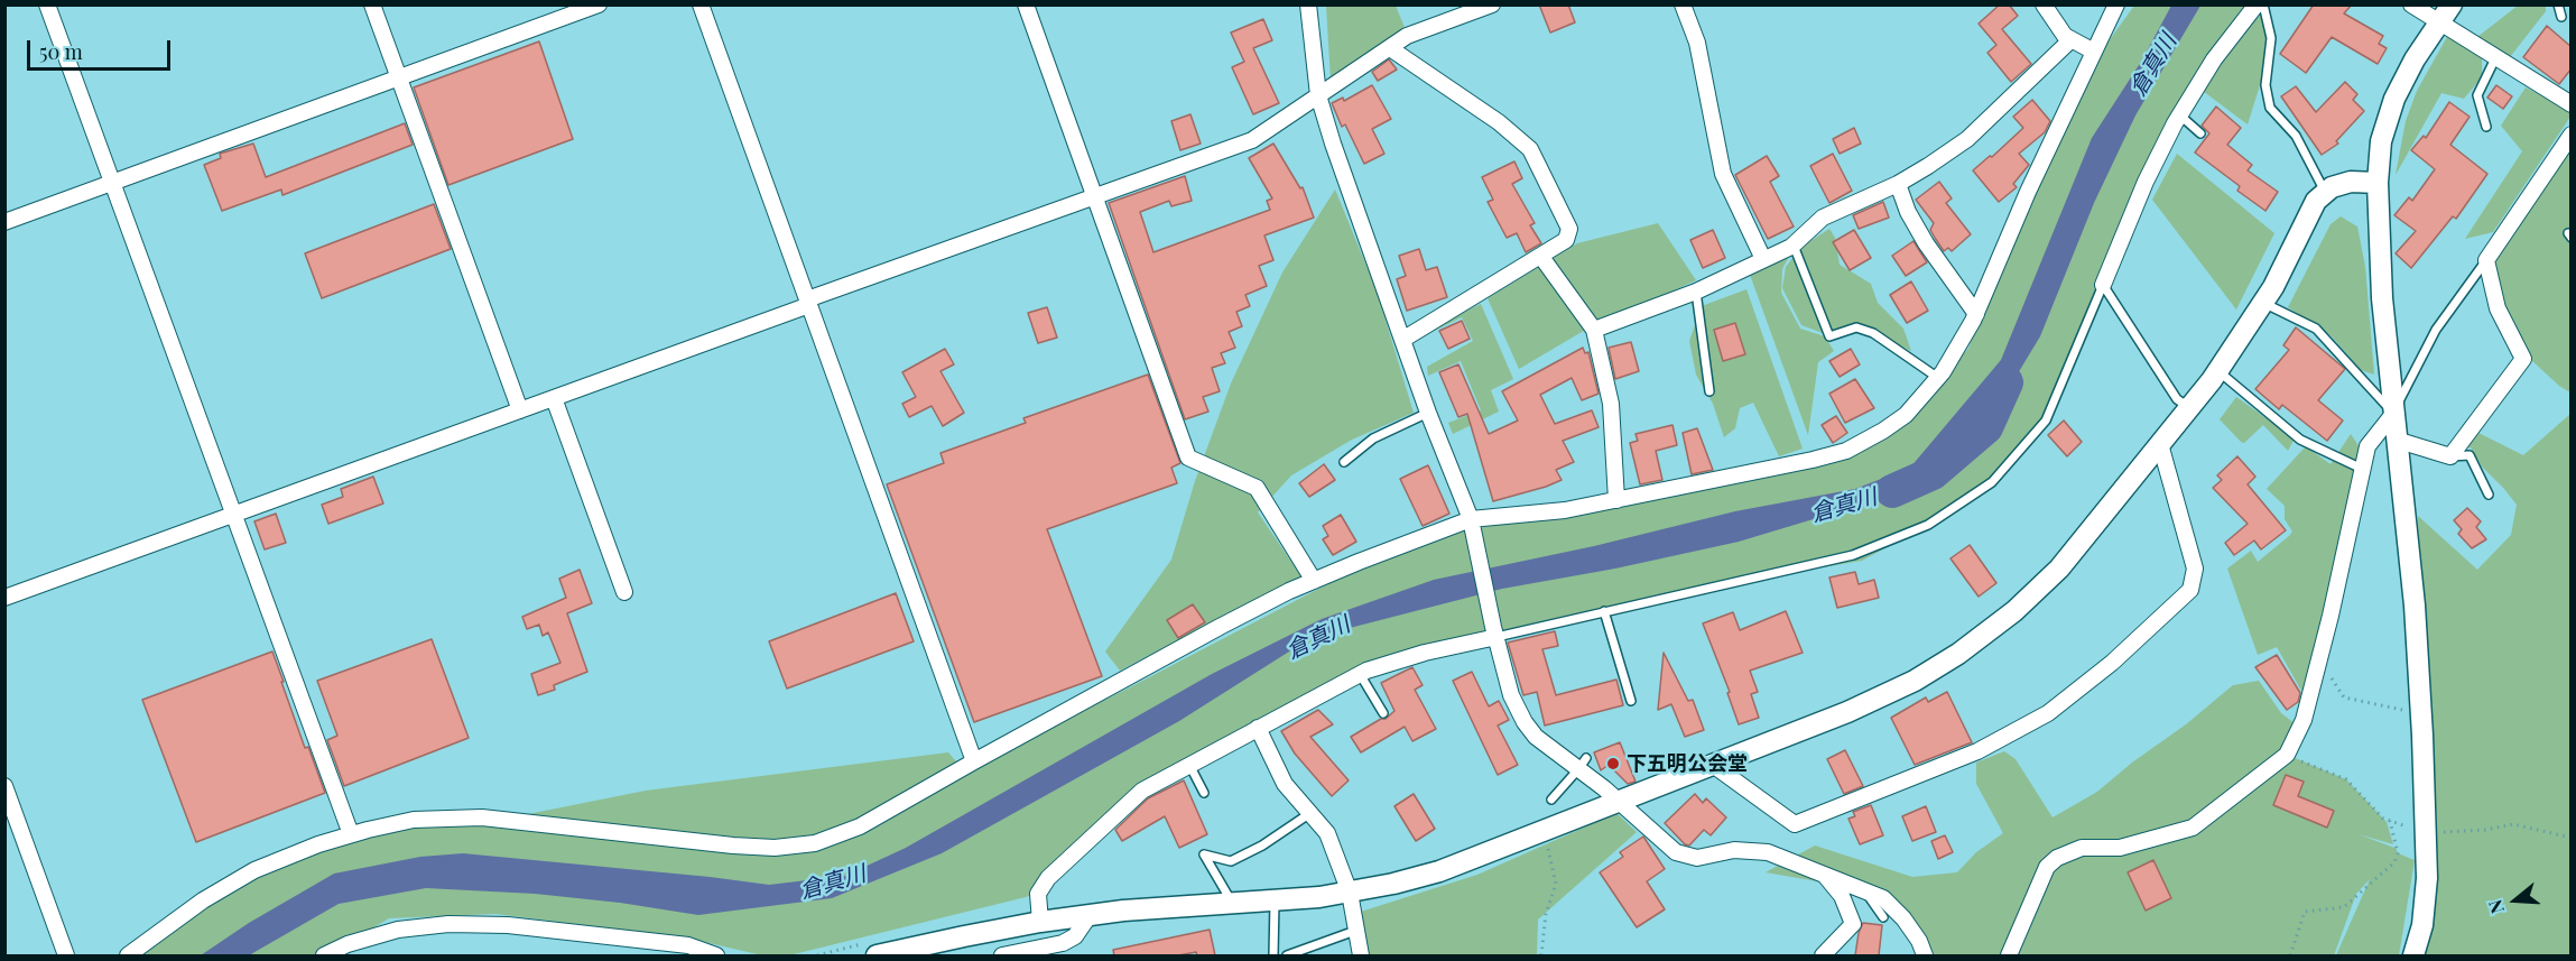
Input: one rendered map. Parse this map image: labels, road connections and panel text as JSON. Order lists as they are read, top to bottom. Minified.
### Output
{"water":["倉真川"],"places":["下五明公会堂"],"scale_bar":"50 m","north":"left"}
